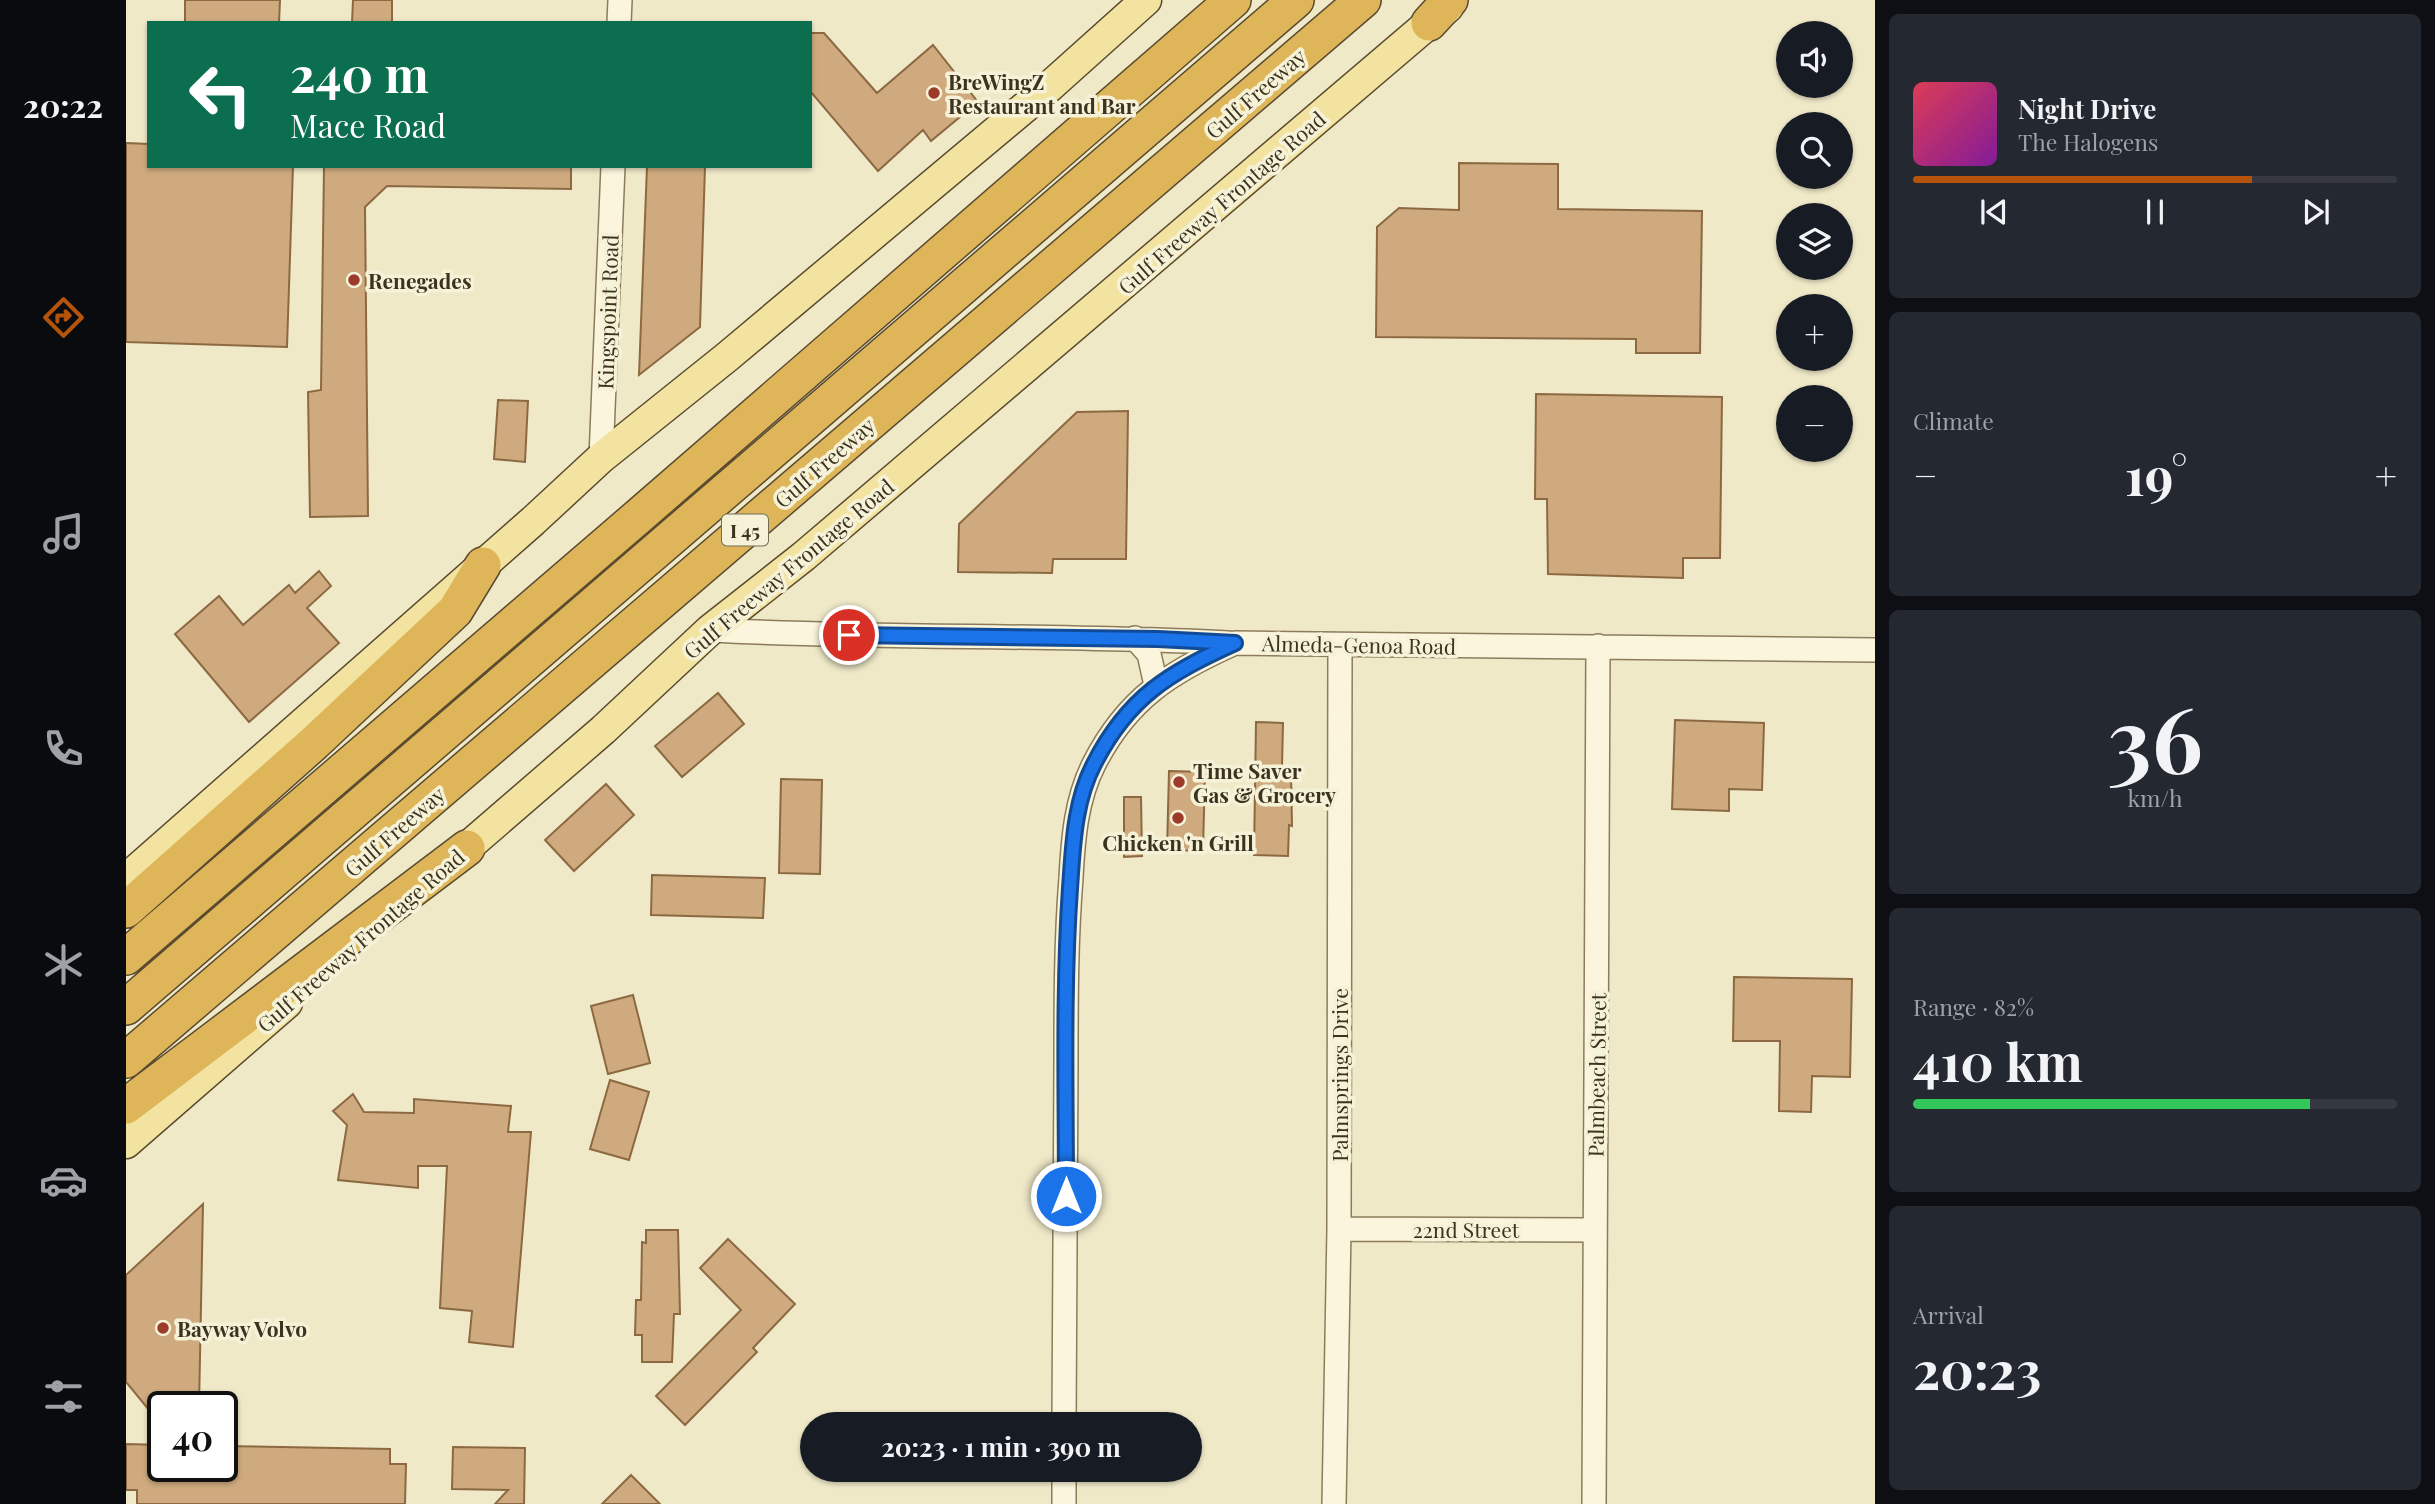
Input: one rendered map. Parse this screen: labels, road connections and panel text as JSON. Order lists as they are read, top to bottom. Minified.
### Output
{"streets":{"highway":["Gulf Freeway","I 45"],"main road":["Gulf Freeway Frontage Road"],"street":["Kingspoint Road","Almeda-Genoa Road","Palmsprings Drive","Palmbeach Street","22nd Street"]},"crossings":[["Almeda-Genoa Road","Palmsprings Drive"],["Almeda-Genoa Road","Palmbeach Street"],["Palmsprings Drive","22nd Street"],["Palmbeach Street","22nd Street"]],"places":["BreWingZ Restaurant and Bar","Renegades","Time Saver Gas & Grocery","Chicken 'n Grill","Bayway Volvo"],"page":{"tabs":"20:22","map_buttons":["+","−"],"turn":["240 m","Mace Road"],"song":["Night Drive","The Halogens"],"tile":["Climate",["36","km/h"],["Range · 82%","410 km"],["Arrival","20:23"]],"heat":["−","19°","+"],"limit":"40","trip":"20:23 · 1 min · 390 m"}}
